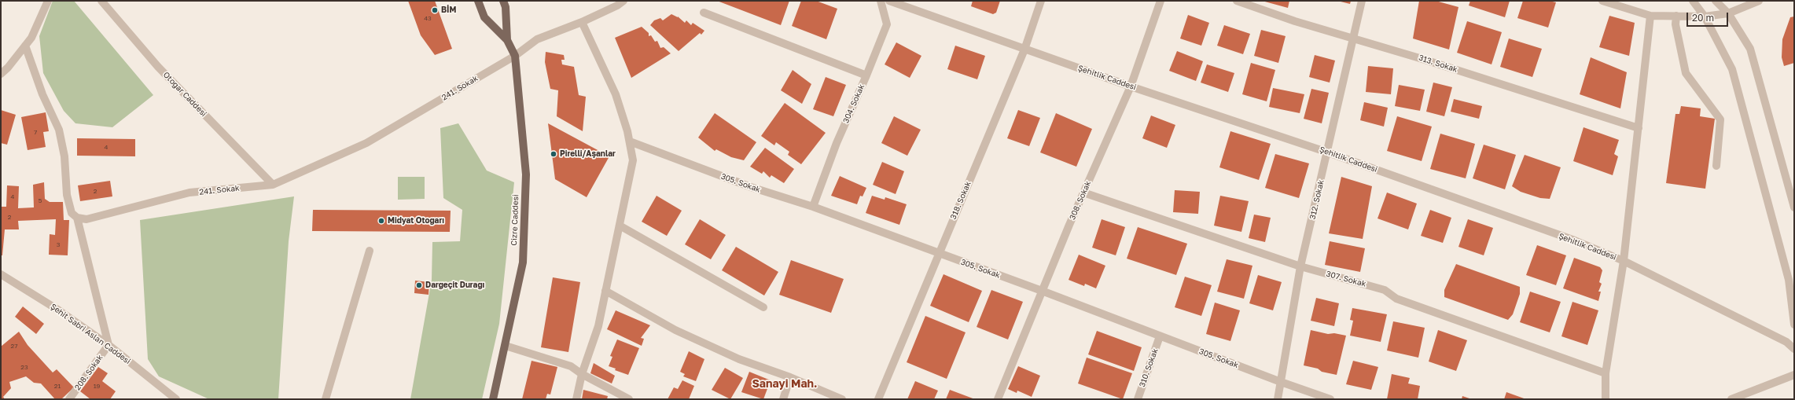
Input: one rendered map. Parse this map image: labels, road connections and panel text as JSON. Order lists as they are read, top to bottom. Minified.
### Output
{"streets":{"main road":["Cizre Caddesi"],"street":["313. Sokak","Şehitlik Caddesi","241. Sokak","Otogar Caddesi","304. Sokak","305. Sokak","312. Sokak","318. Sokak","308. Sokak","307. Sokak","Şehit Sabri Aslan Caddesi","310. Sokak","208. Sokak"]},"crossings":[["313. Sokak","312. Sokak"],["Şehitlik Caddesi","312. Sokak"],["Şehitlik Caddesi","318. Sokak"],["Şehitlik Caddesi","308. Sokak"],["241. Sokak","Otogar Caddesi"],["241. Sokak","Cizre Caddesi"],["304. Sokak","305. Sokak"],["305. Sokak","312. Sokak"],["305. Sokak","318. Sokak"],["305. Sokak","308. Sokak"],["305. Sokak","310. Sokak"],["312. Sokak","307. Sokak"],["308. Sokak","307. Sokak"],["Şehit Sabri Aslan Caddesi","208. Sokak"]],"districts":["Sanayi Mah."],"places":["BİM","Pirelli/Aşanlar","Midyat Otogarı","Dargeçit Durağı"],"house_numbers":["43","7","4","2","4","5","2","3","27","23","21","19"],"scale_bar":"20 m"}
